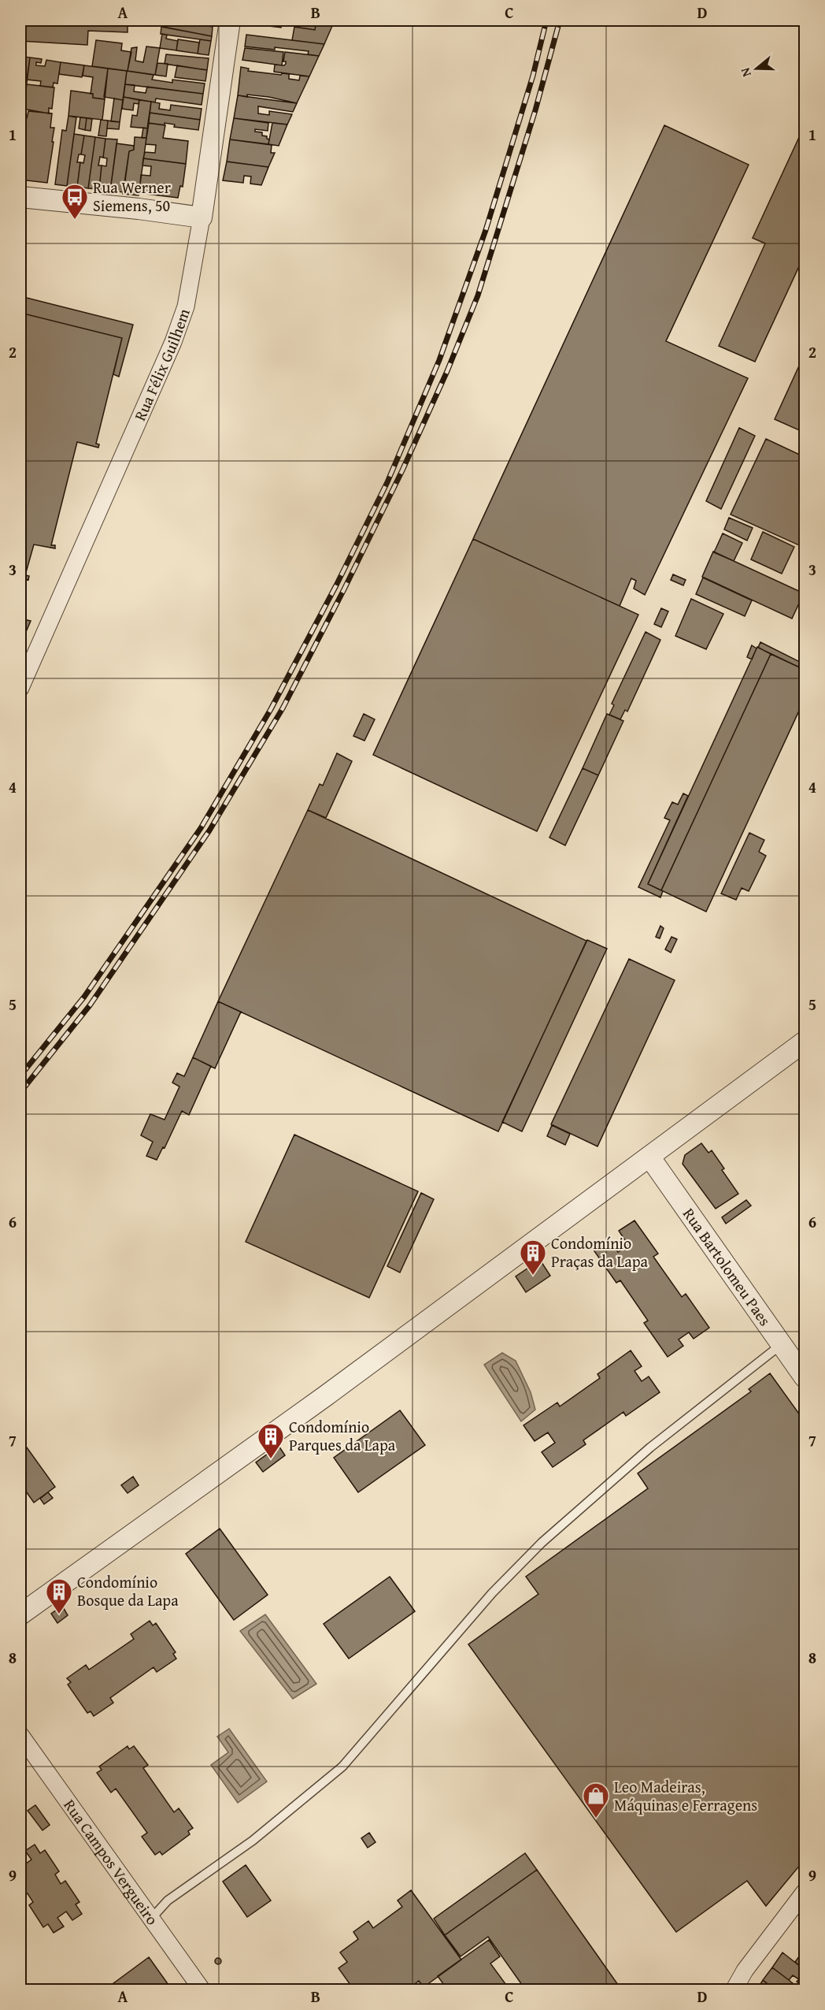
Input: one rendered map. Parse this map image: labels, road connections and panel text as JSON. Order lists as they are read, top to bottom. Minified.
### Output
{"streets":{"street":["Rua Félix Guilhem","Rua Bartolomeu Paes","Rua Campos Vergueiro"]},"places":{"bus stop":["Rua Werner Siemens, 50"],"building":["Condomínio Praças da Lapa","Condomínio Parques da Lapa","Condomínio Bosque da Lapa"],"shop":["Leo Madeiras, Máquinas e Ferragens"]},"north":"left","grid":{"columns":["A","B","C","D"],"rows":["1","2","3","4","5","6","7","8","9"]}}
